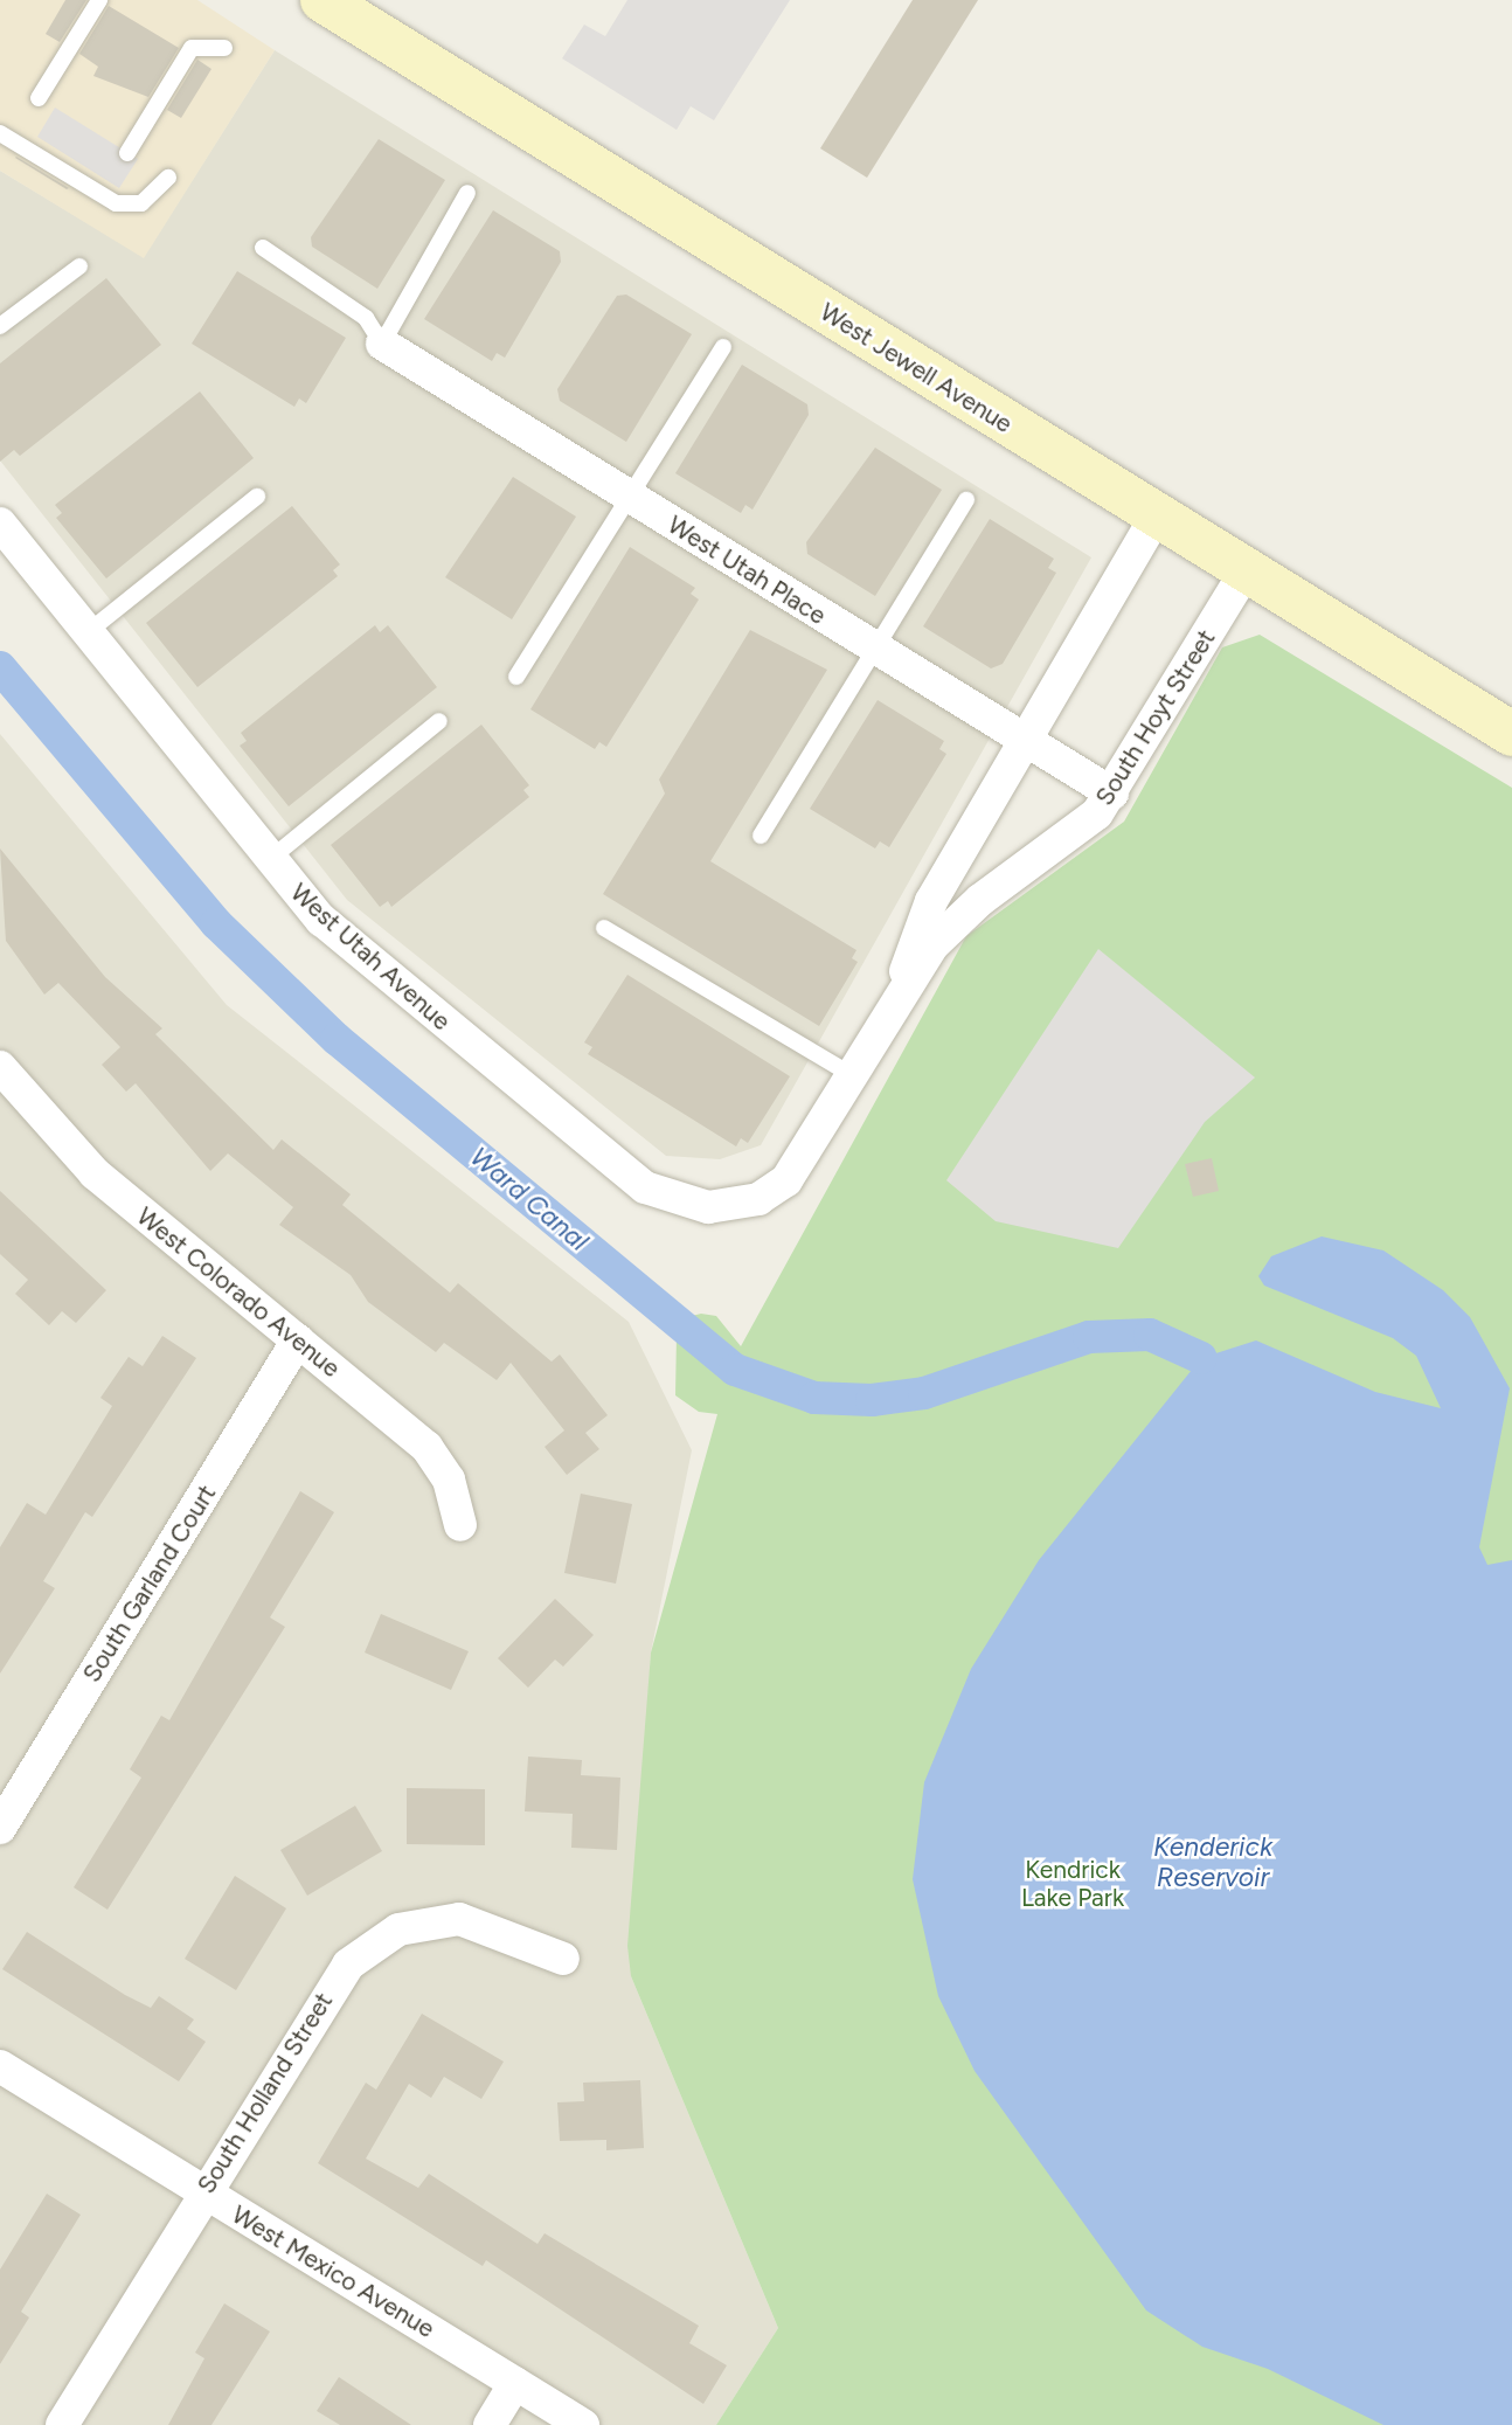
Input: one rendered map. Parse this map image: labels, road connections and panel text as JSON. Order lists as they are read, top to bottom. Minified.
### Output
{"streets":{"main road":["West Jewell Avenue"],"street":["West Utah Place","South Hoyt Street","West Utah Avenue","West Colorado Avenue","South Garland Court","South Holland Street","West Mexico Avenue"]},"crossings":[["West Jewell Avenue","South Hoyt Street"],["West Utah Place","South Hoyt Street"],["South Hoyt Street","West Utah Avenue"],["West Colorado Avenue","South Garland Court"],["South Holland Street","West Mexico Avenue"]],"water":["Ward Canal","Kenderick Reservoir"],"parks":["Kendrick Lake Park"]}
